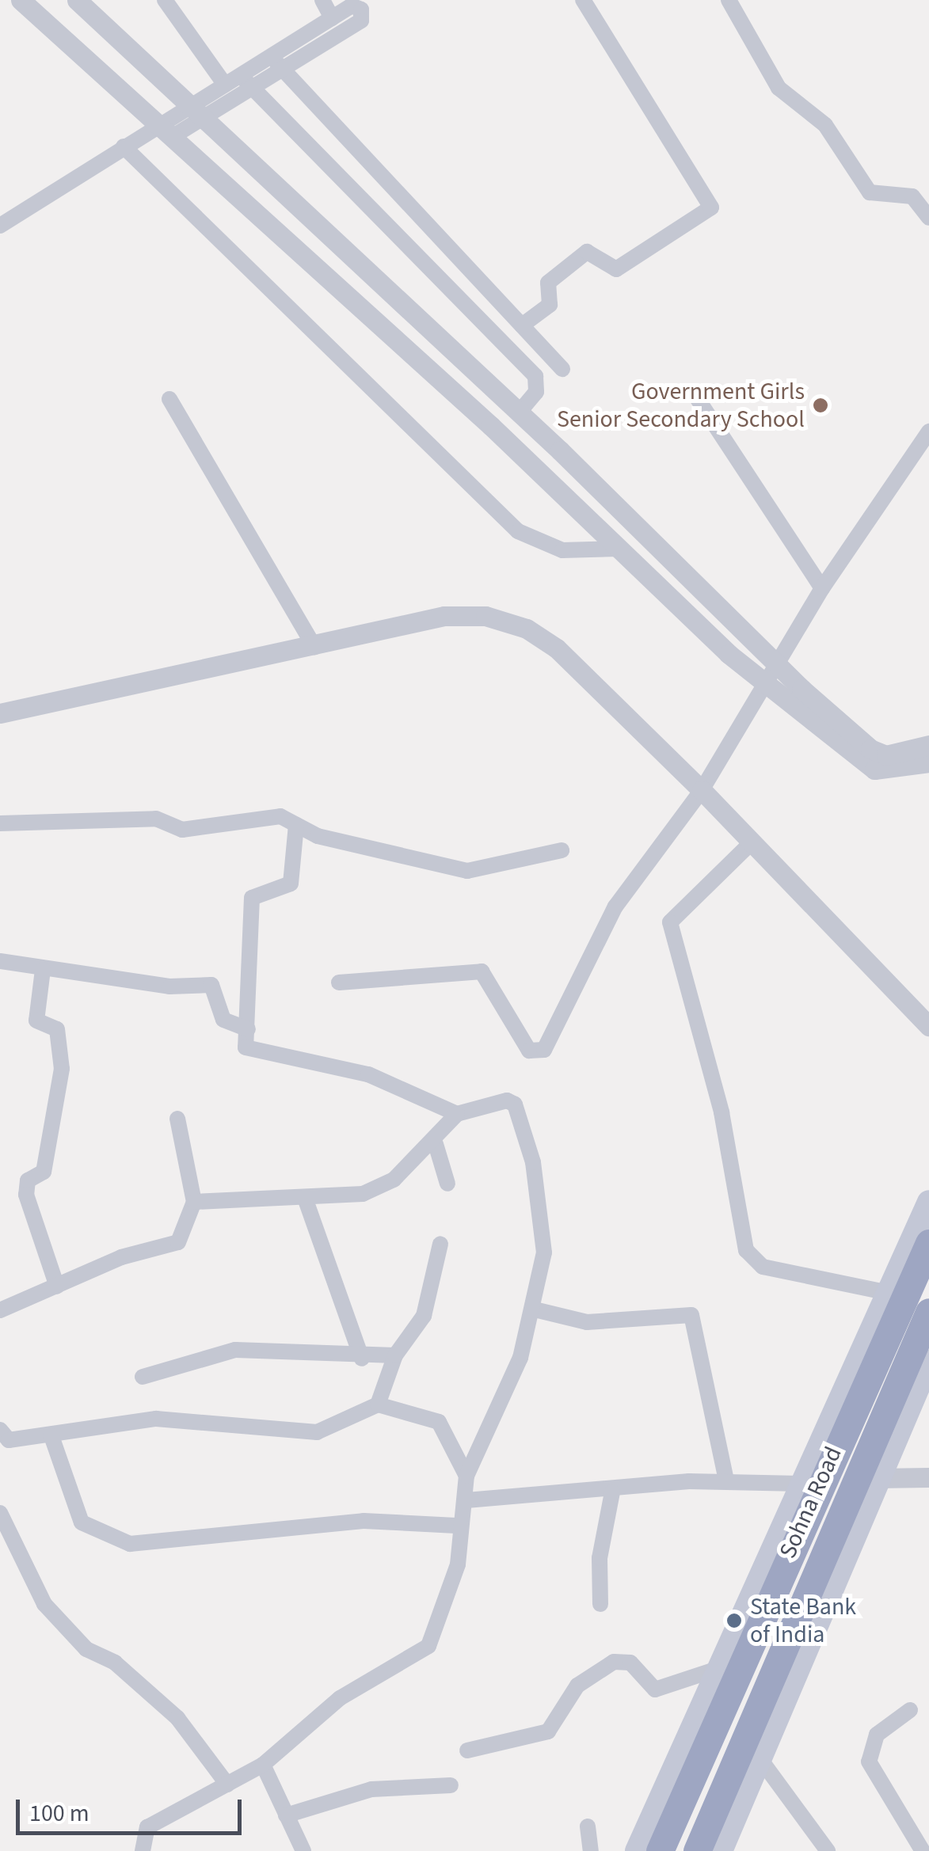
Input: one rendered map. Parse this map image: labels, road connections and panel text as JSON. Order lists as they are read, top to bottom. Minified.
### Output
{"streets":{"highway":["Sohna Road"]},"places":["Government Girls Senior Secondary School","State Bank of India"],"scale_bar":"100 m"}
